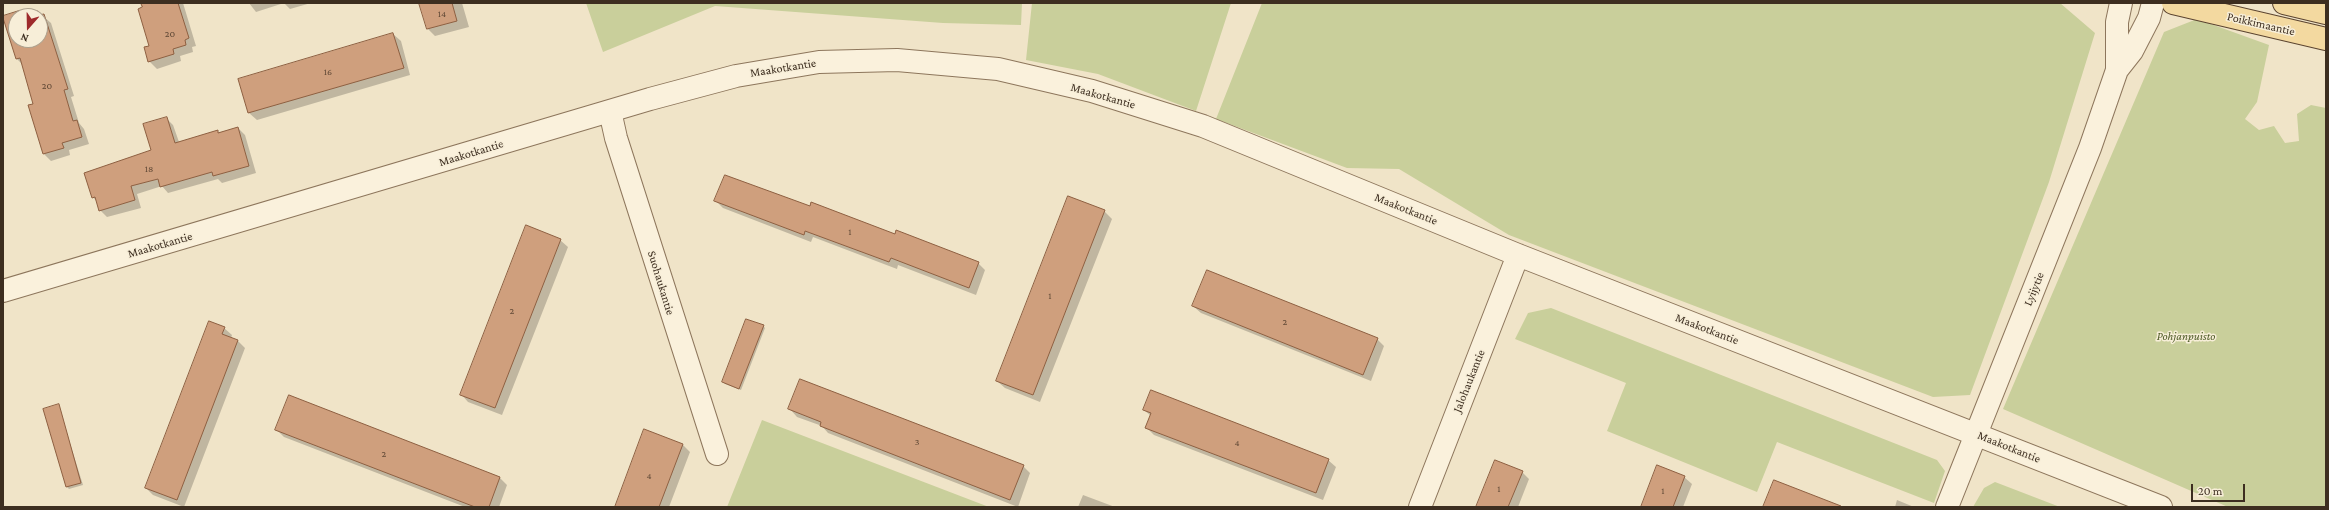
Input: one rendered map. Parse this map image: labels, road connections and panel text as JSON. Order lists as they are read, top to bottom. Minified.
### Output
{"streets":{"main road":["Poikkimaantie"],"street":["Maakotkantie","Suohaukantie","Lyijytie","Jalohaukantie"]},"crossings":[["Maakotkantie","Suohaukantie"],["Maakotkantie","Lyijytie"],["Maakotkantie","Jalohaukantie"]],"parks":["Pohjanpuisto"],"house_numbers":["14","20","16","20","18","1","1","2","2","3","4","2","4","1","1"],"scale_bar":"20 m","north":"bottom"}
